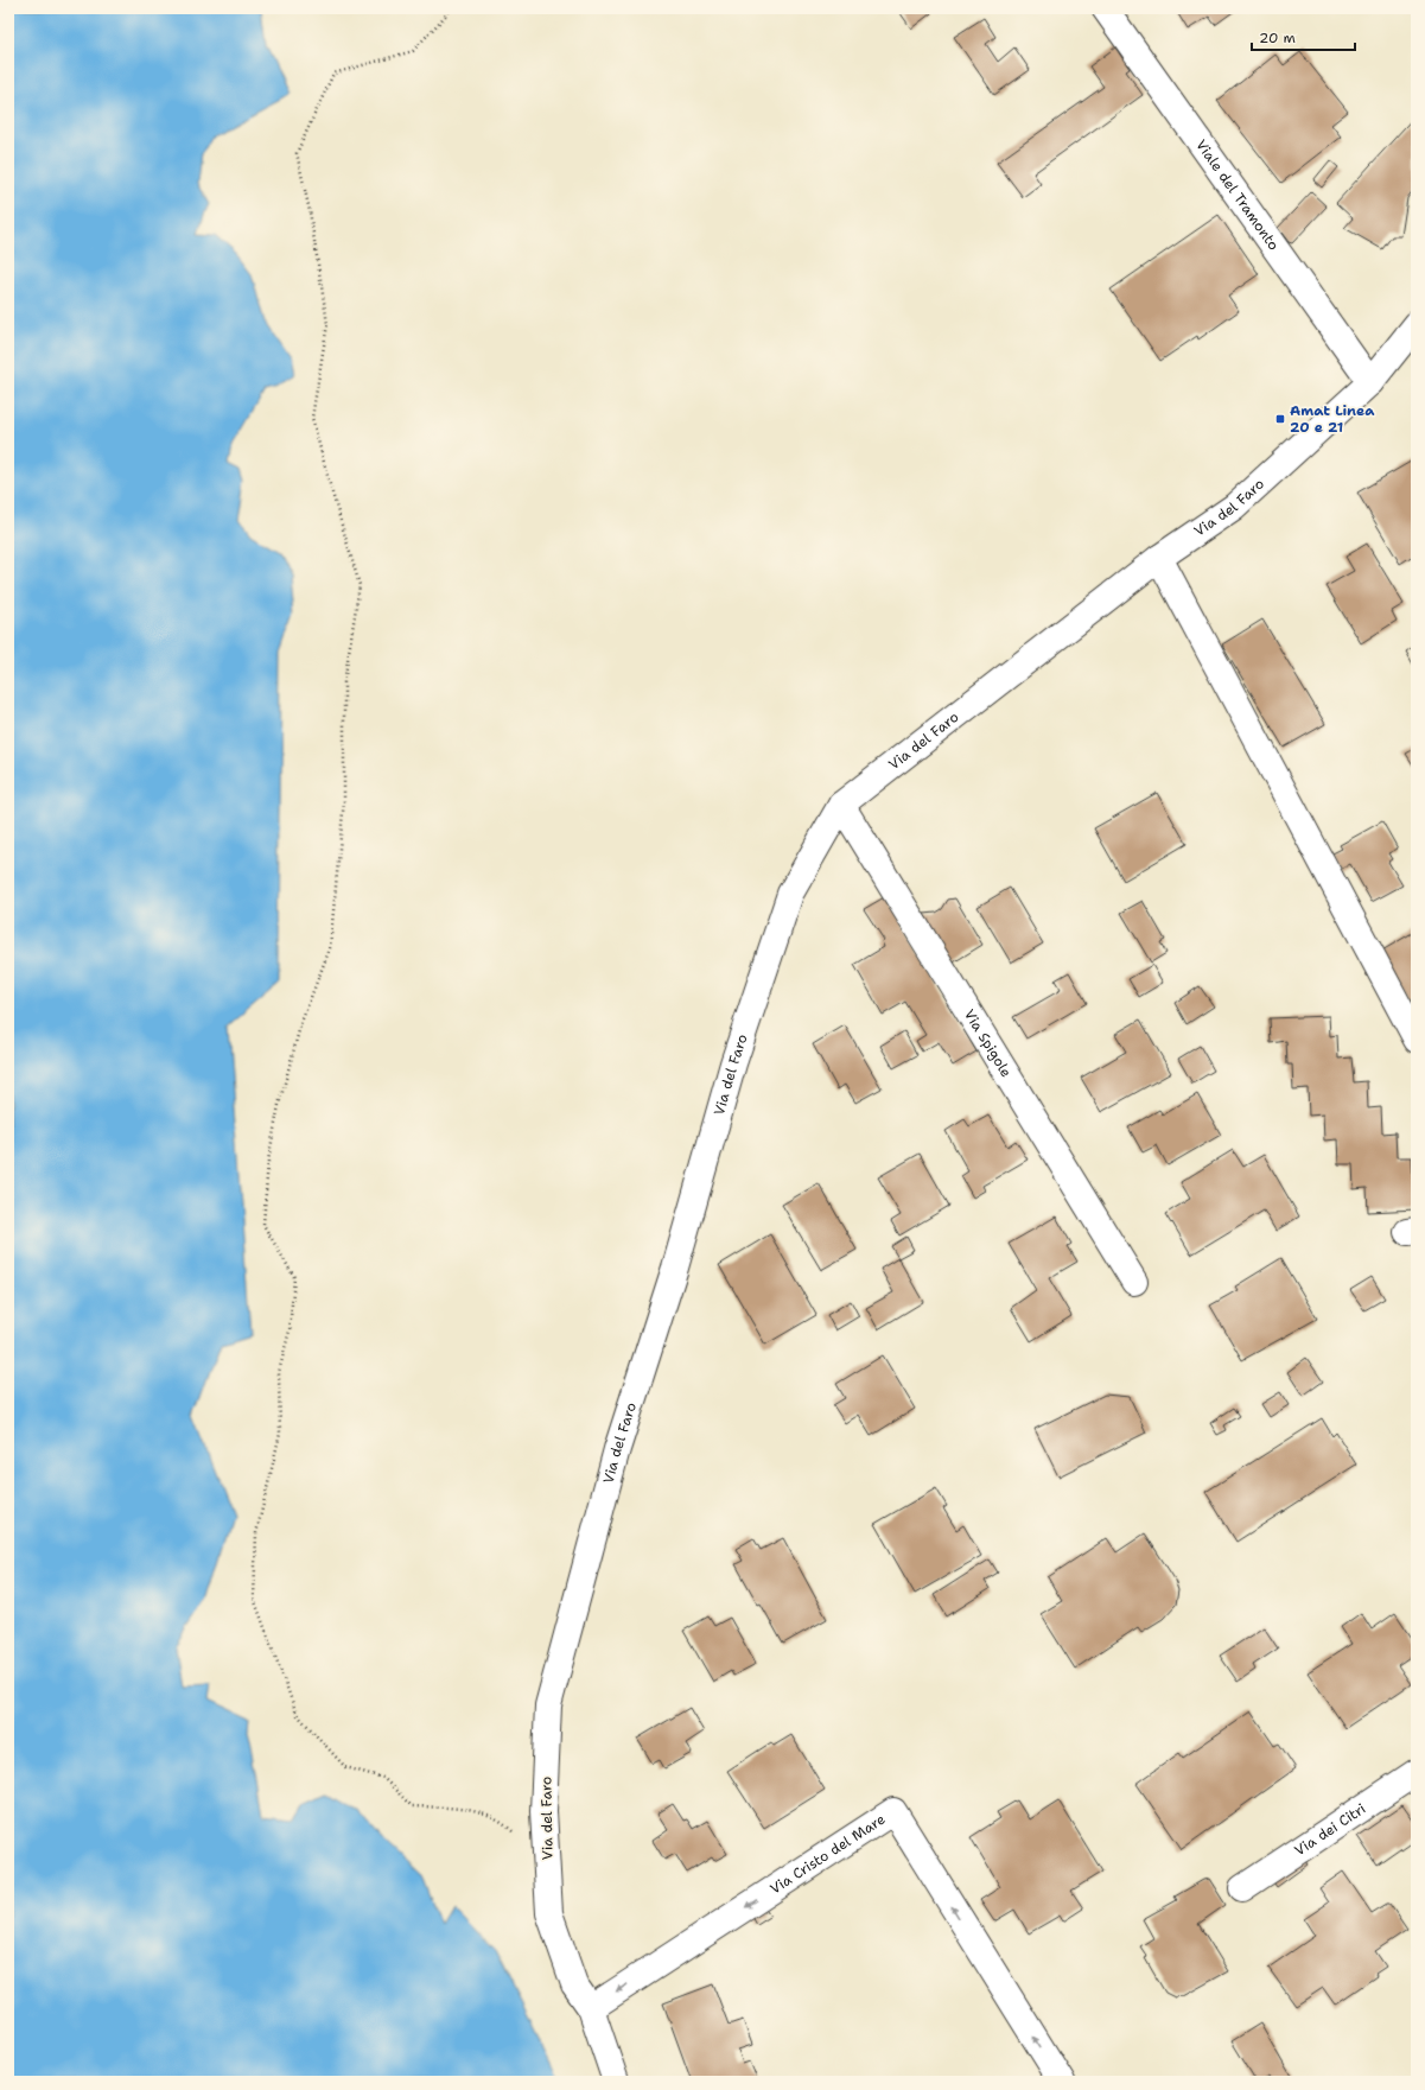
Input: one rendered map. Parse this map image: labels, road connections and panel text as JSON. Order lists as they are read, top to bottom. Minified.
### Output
{"streets":{"street":["Viale del Tramonto","Via del Faro","Via Spigole","Via dei Citri","Via Cristo del Mare"]},"crossings":[["Viale del Tramonto","Via del Faro"],["Via del Faro","Via Spigole"],["Via del Faro","Via Cristo del Mare"]],"places":{"transit":["Amat Linea 20 e 21"]},"scale_bar":"20 m"}
